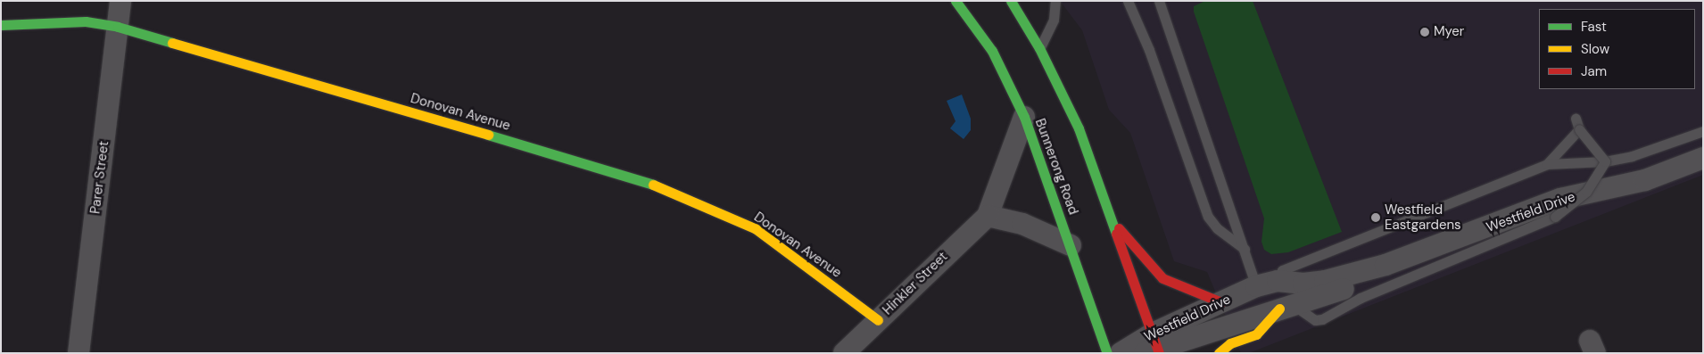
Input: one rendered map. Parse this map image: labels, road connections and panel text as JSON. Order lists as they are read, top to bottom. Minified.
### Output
{"streets":{"main road":["Donovan Avenue","Bunnerong Road"],"street":["Parer Street","Westfield Drive","Hinkler Street"]},"crossings":[["Donovan Avenue","Parer Street"],["Donovan Avenue","Hinkler Street"],["Bunnerong Road","Hinkler Street"]],"places":["Myer","Westfield Eastgardens"],"legend":["Fast","Slow","Jam"]}
